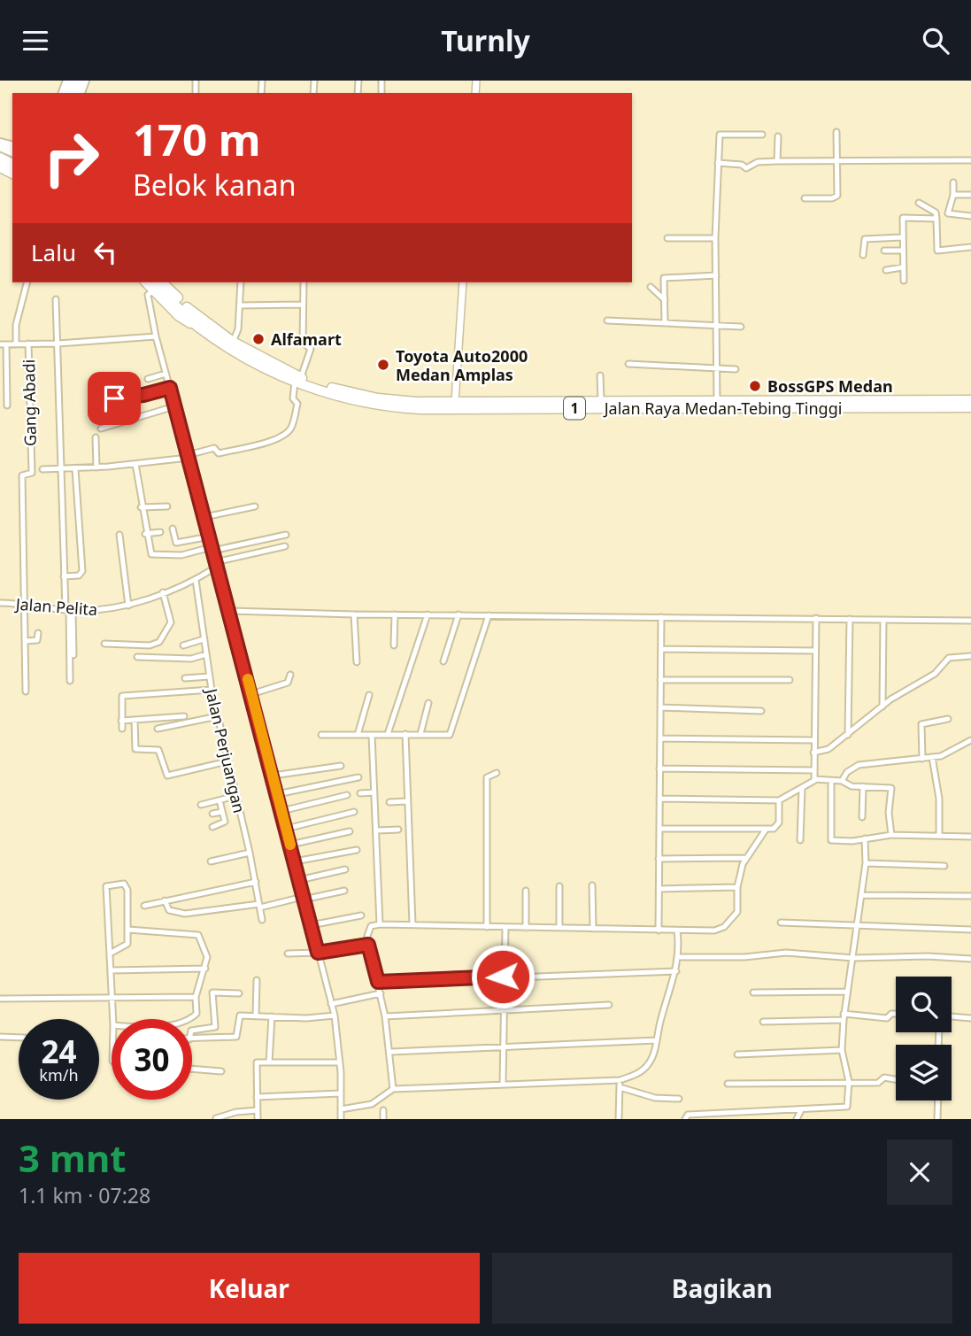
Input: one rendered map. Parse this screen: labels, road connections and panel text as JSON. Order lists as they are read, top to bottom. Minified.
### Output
{"streets":{"highway":["1","Jalan Raya Medan-Tebing Tinggi"],"street":["Gang Abadi","Jalan Pelita","Jalan Perjuangan"]},"crossings":[["Gang Abadi","Jalan Pelita"],["1","Jalan Raya Medan-Tebing Tinggi"],["Jalan Pelita","Jalan Perjuangan"]],"places":["Alfamart","Toyota Auto2000 Medan Amplas","BossGPS Medan"],"page":{"header":"Turnly","turn":["170 m","Belok kanan"],"then":"Lalu","speed":"24 km/h","limit":"30","heading":["3 mnt","1.1 km · 07:28"],"buttons":["Keluar","Bagikan"]}}
